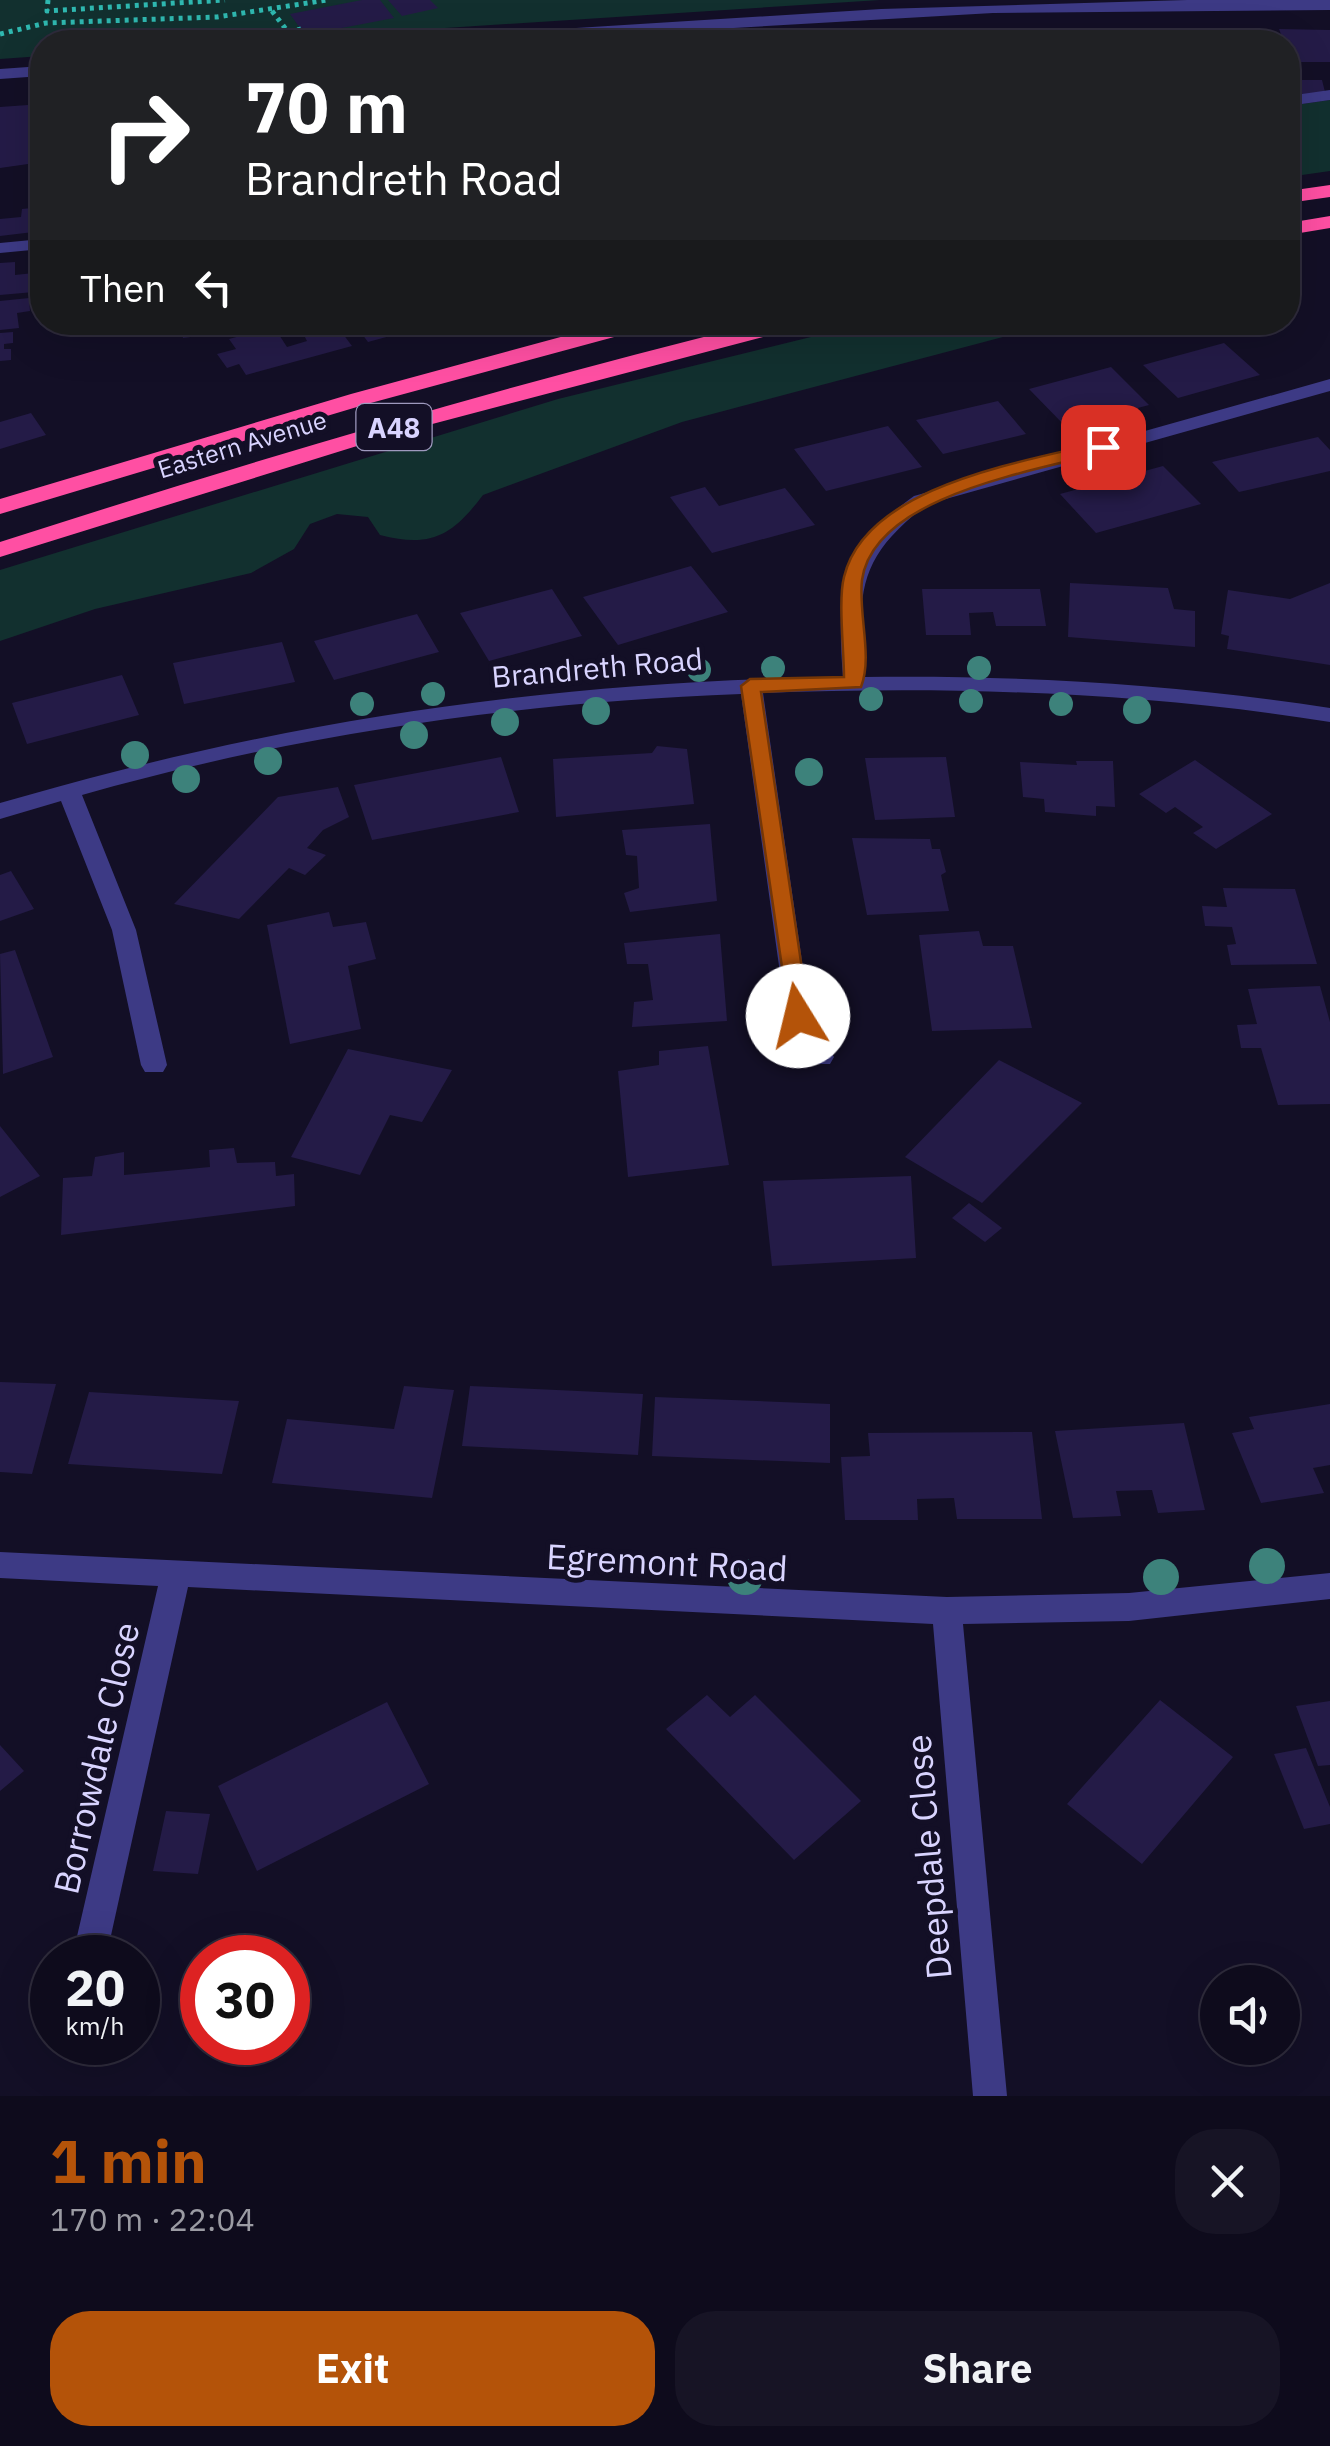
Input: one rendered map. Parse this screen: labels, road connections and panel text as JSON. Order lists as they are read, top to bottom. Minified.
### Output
{"streets":{"highway":["A48","Eastern Avenue"],"street":["Brandreth Road","Egremont Road","Borrowdale Close","Deepdale Close"]},"crossings":[["Egremont Road","Borrowdale Close"],["Egremont Road","Deepdale Close"]],"page":{"turn":["70 m","Brandreth Road"],"then":"Then","speed":"20 km/h","limit":"30","heading":["1 min","170 m · 22:04"],"buttons":["Exit","Share"]}}
